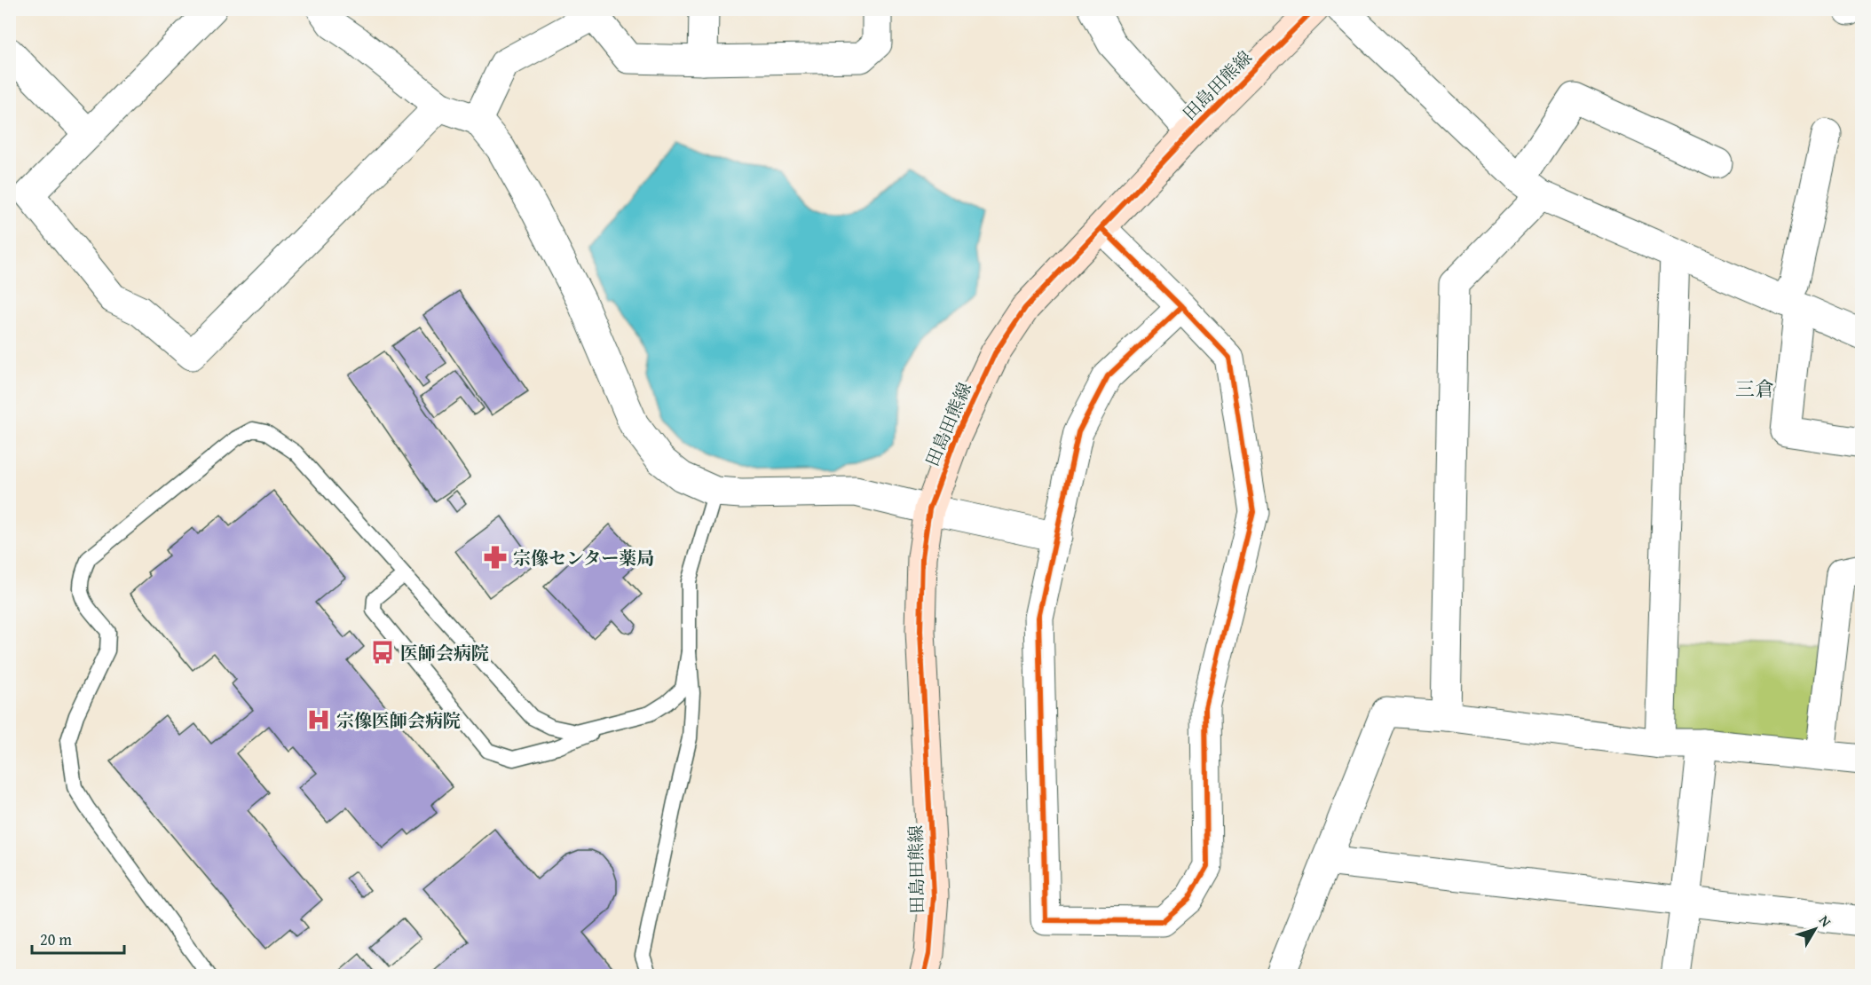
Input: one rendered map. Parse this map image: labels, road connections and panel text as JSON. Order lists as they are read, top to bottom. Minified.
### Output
{"streets":{"main road":["田島田熊線"]},"districts":["三倉"],"places":{"pharmacy":["宗像センター薬局"],"bus stop":["医師会病院"],"hospital":["宗像医師会病院"]},"scale_bar":"20 m","north":"top right"}
